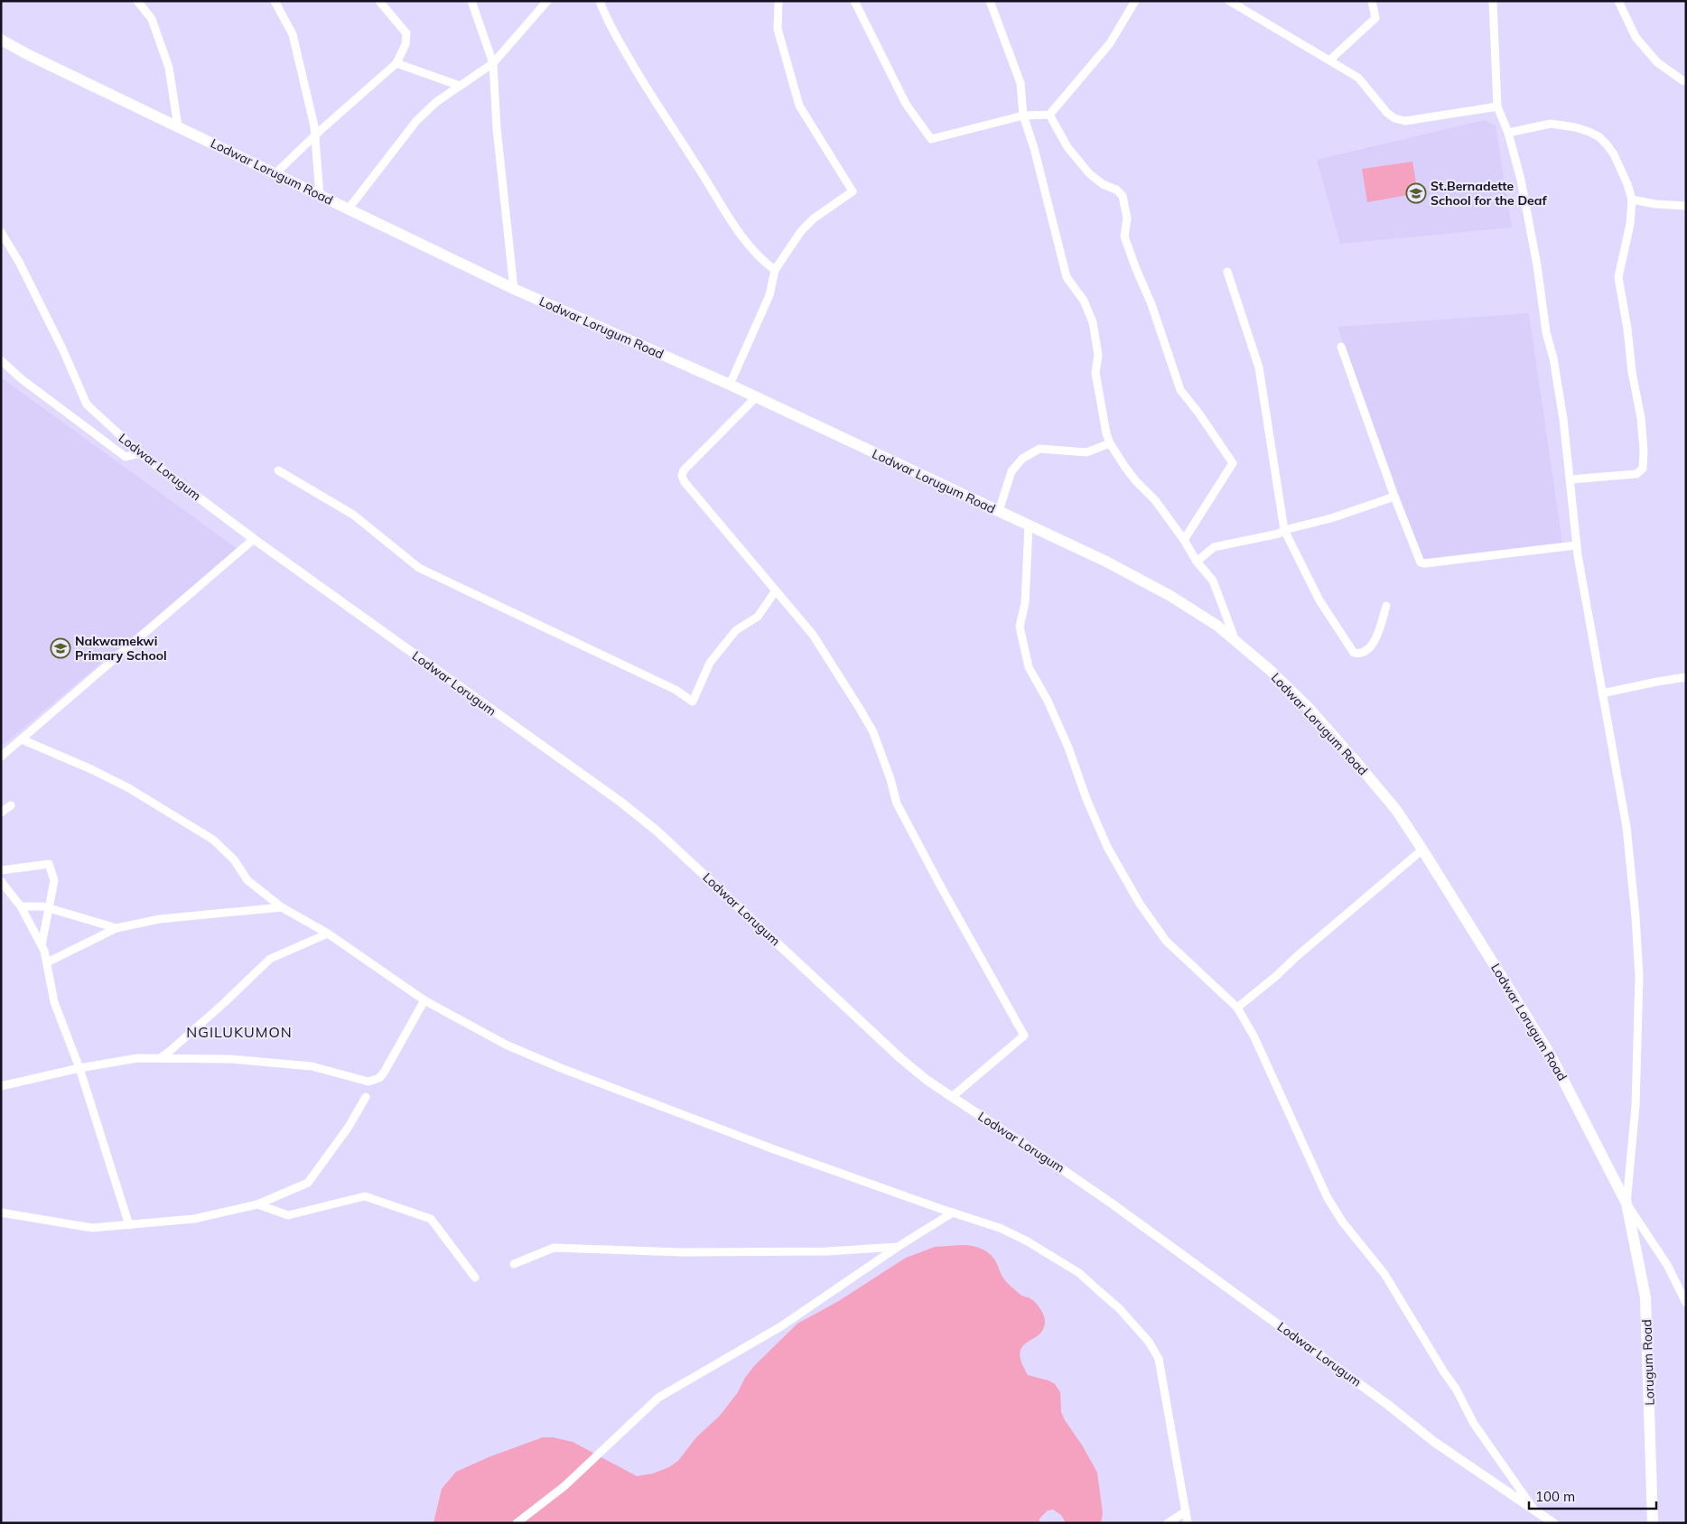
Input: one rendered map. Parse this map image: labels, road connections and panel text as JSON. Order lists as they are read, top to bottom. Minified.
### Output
{"streets":{"main road":["Lodwar Lorugum Road","Lorugum Road"],"street":["Lodwar Lorugum"]},"crossings":[["Lodwar Lorugum Road","Lorugum Road"]],"districts":["NGILUKUMON"],"places":{"school or university":["St.Bernadette School for the Deaf","Nakwamekwi Primary School"]},"scale_bar":"100 m"}
